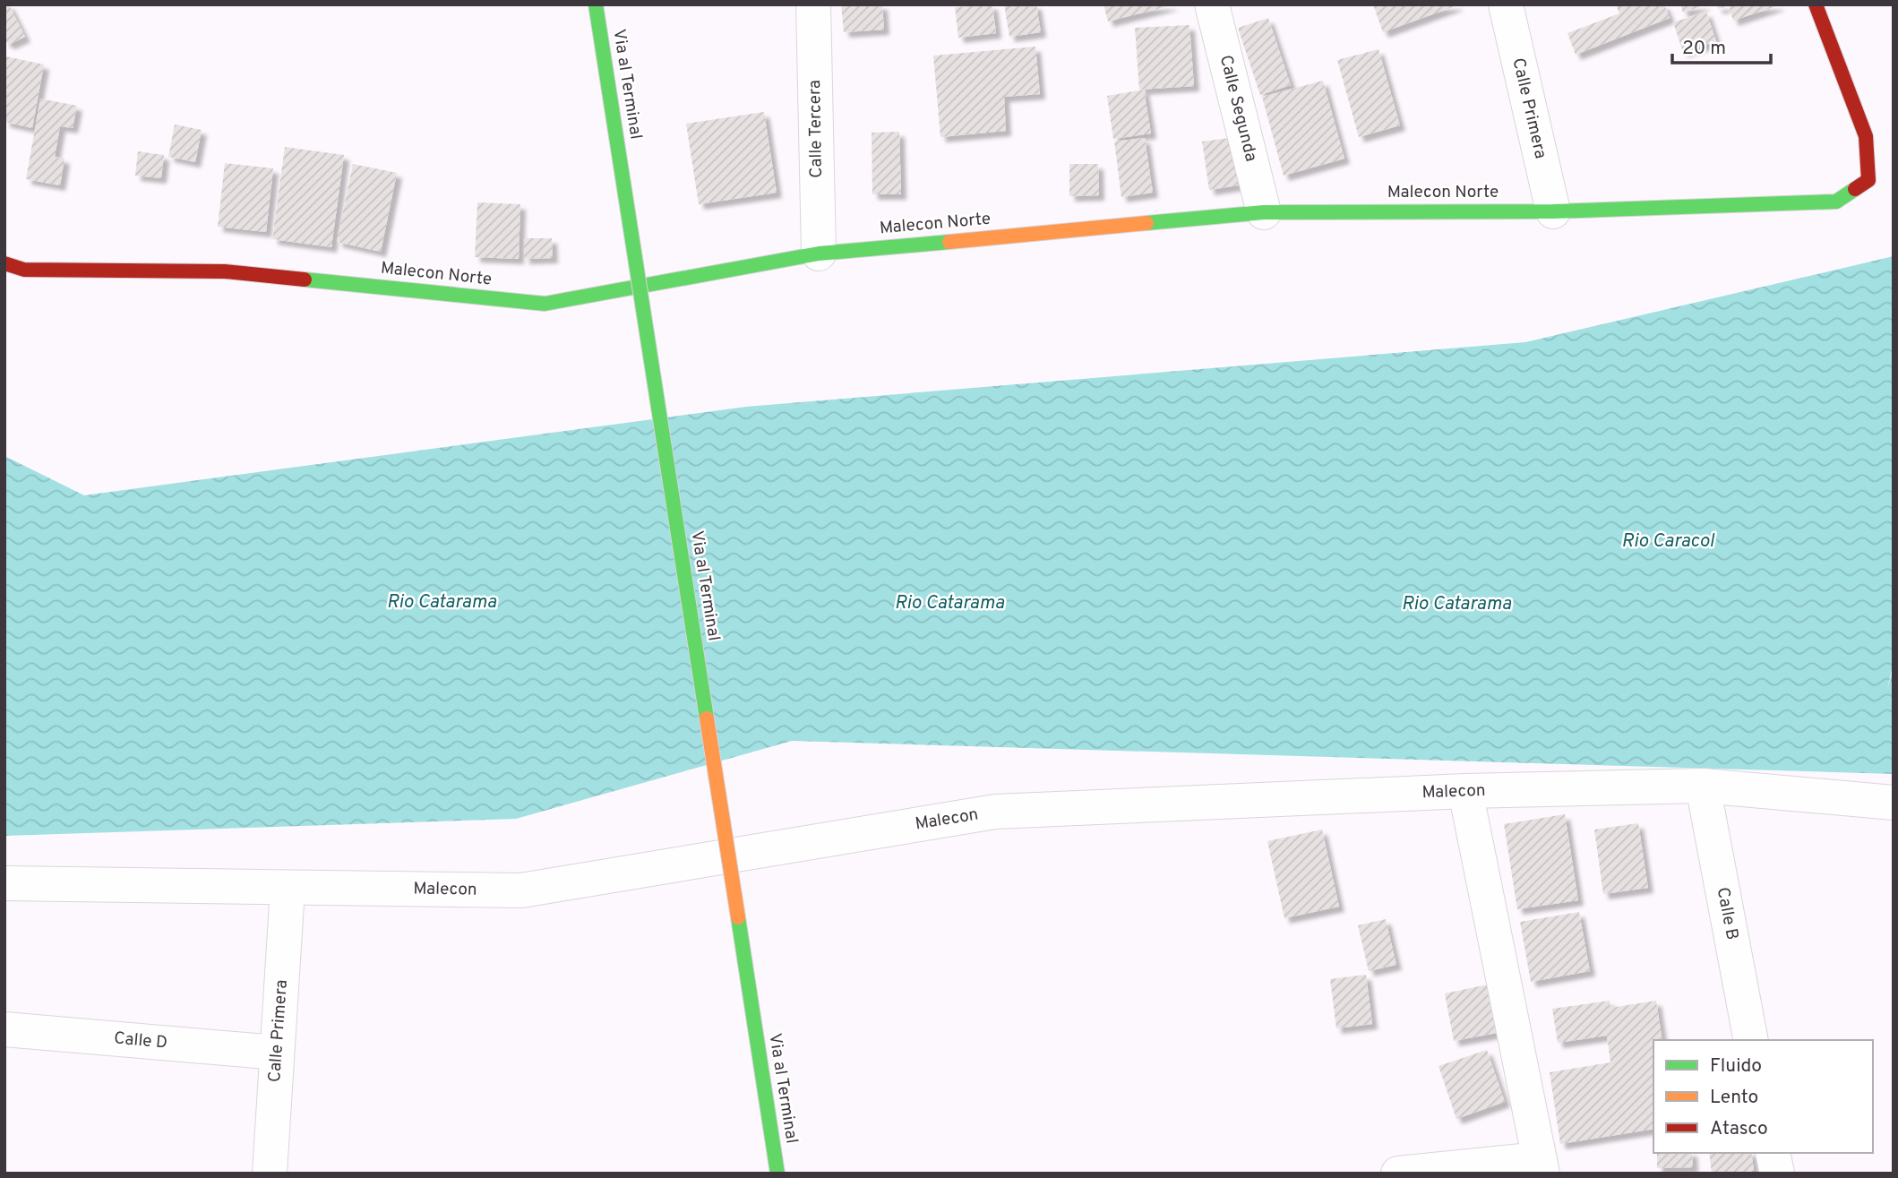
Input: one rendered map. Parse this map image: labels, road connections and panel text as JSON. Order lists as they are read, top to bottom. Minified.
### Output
{"streets":{"main road":["Via al Terminal","Malecon Norte"],"street":["Calle Segunda","Calle Primera","Calle Tercera","Malecon","Calle B","Calle D"]},"crossings":[["Calle Segunda","Malecon Norte"],["Calle Primera","Malecon Norte"],["Calle Primera","Malecon"],["Calle Primera","Calle D"],["Calle Tercera","Malecon Norte"],["Malecon","Calle B"]],"water":["Rio Caracol","Rio Catarama"],"legend":["Fluido","Lento","Atasco"],"scale_bar":"20 m"}
